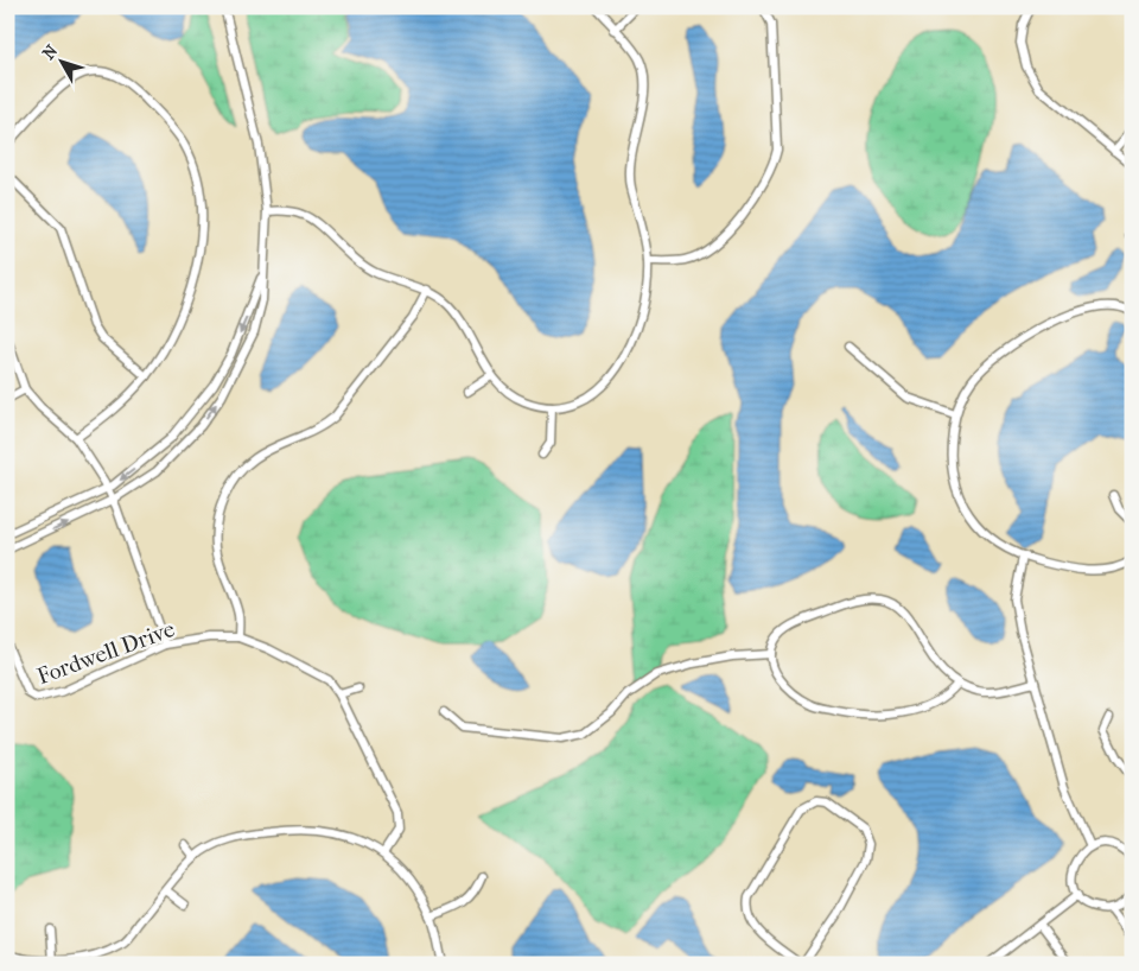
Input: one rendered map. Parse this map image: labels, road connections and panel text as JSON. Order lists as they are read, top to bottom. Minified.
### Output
{"streets":{"street":["Fordwell Drive"]},"north":"top left"}
